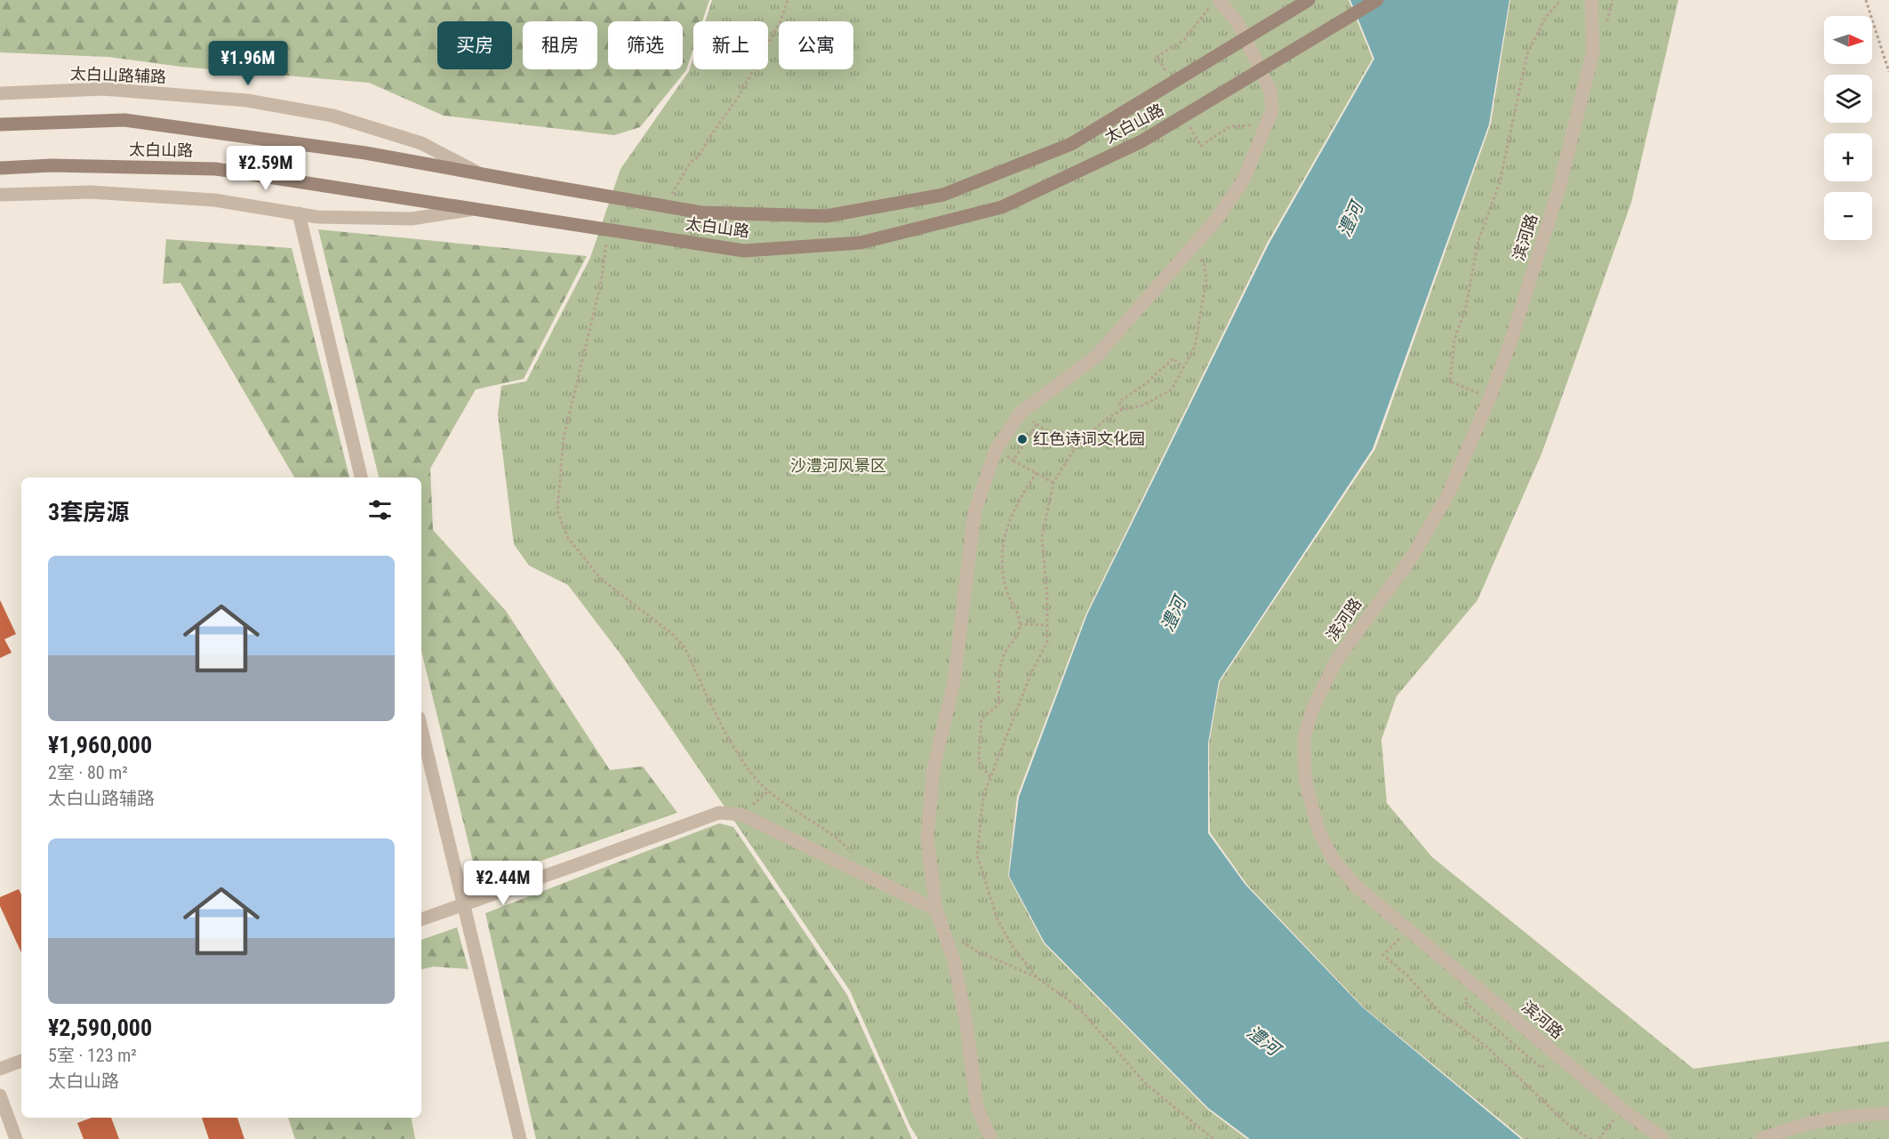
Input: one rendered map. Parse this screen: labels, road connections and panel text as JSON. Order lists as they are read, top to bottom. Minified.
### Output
{"streets":{"main road":["太白山路"],"street":["太白山路辅路","滨河路"]},"crossings":[["太白山路辅路","太白山路"]],"water":["澧河"],"parks":["沙澧河风景区"],"places":["红色诗词文化园"],"north":"right","page":{"map_buttons":["+","−"],"chip":["买房","租房","筛选","新上","公寓"],"price":["¥1.96M","¥2.59M","¥2.44M"],"heading":"3套房源","list":[{"name":"¥1,960,000","note":"2室 · 80 m² · 太白山路辅路"},{"name":"¥2,590,000","note":"5室 · 123 m² · 太白山路"}]}}
